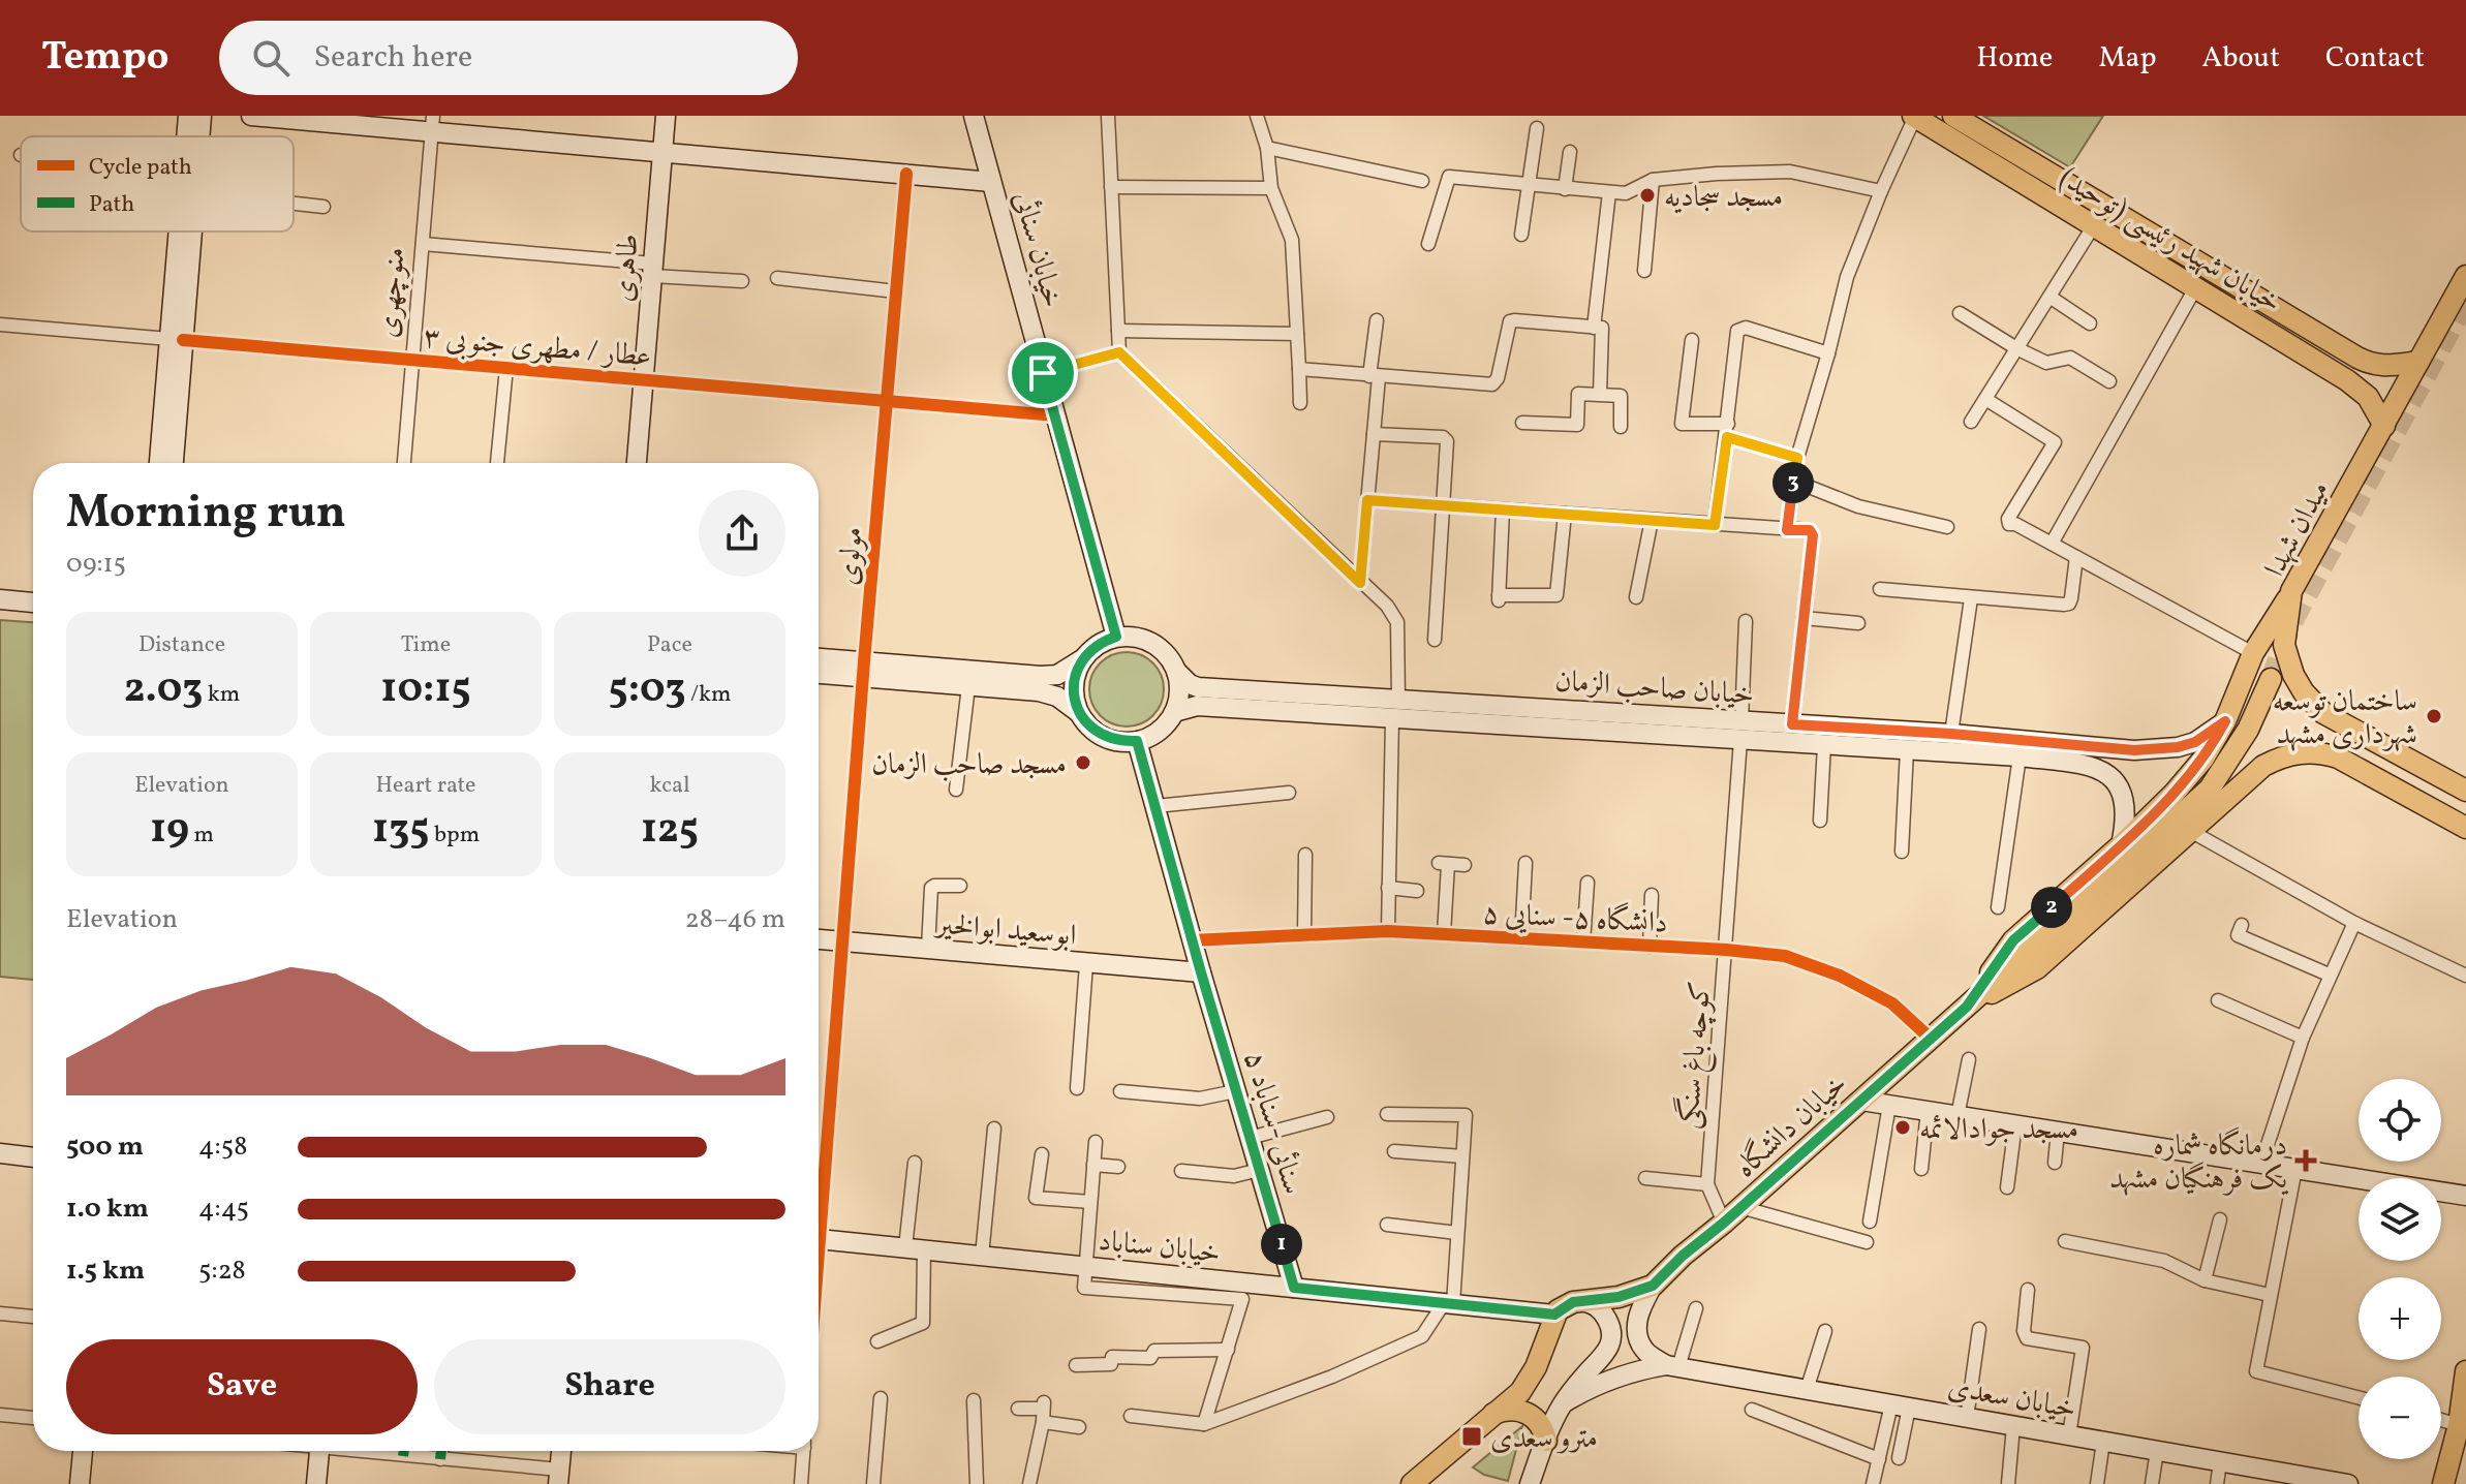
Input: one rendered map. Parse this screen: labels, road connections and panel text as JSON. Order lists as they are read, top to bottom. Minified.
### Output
{"streets":{"main road":["خیابان شهید رئیسی (توحید)","خیابان سنائی","طاهری","میدان شهدا","خیابان صاحب الزمان","ابوسعید ابوالخیر","سنائی -سناباد ۵","خیابان دانشگاه","خیابان سناباد","خیابان سعدی"],"street":["منوچهری","عطار / مطهری جنوبی ۳","مولوی","دانشگاه ۵- سنایی ۵","کوچه باغ سنگی"]},"crossings":[["خیابان شهید رئیسی (توحید)","میدان شهدا"],["خیابان سنائی","عطار / مطهری جنوبی ۳"],["طاهری","عطار / مطهری جنوبی ۳"],["منوچهری","عطار / مطهری جنوبی ۳"],["عطار / مطهری جنوبی ۳","مولوی"],["مولوی","ابوسعید ابوالخیر"],["خیابان صاحب الزمان","کوچه باغ سنگی"],["دانشگاه ۵- سنایی ۵","کوچه باغ سنگی"],["دانشگاه ۵- سنایی ۵","خیابان دانشگاه"],["ابوسعید ابوالخیر","سنائی -سناباد ۵"],["کوچه باغ سنگی","خیابان دانشگاه"],["سنائی -سناباد ۵","خیابان سناباد"]],"places":{"other":["مسجد سجادیه","ساختمان توسعه شهرداری مشهد","مسجد صاحب الزمان","مسجد جوادالائمه"],"health":["درمانگاه شماره یک فرهنگیان مشهد"],"transit":["مترو سعدی"]},"legend":["Cycle path","Path"],"page":{"header":"Tempo","search":"Search here","nav":["Home","Map","About","Contact"],"pins":["3","2","1"],"heading":["Morning run","09:15"],"stats":[["Distance","2.03 km"],["Time","10:15"],["Pace","5:03 /km"],["Elevation","19 m"],["Heart rate","135 bpm"],["kcal","125"]],"chart":["Elevation","28–46 m"],"map_buttons":["+","−"],"list":[{"name":"500 m","note":"4:58"},{"name":"1.0 km","note":"4:45"},{"name":"1.5 km","note":"5:28"}],"buttons":["Save","Share"]}}
